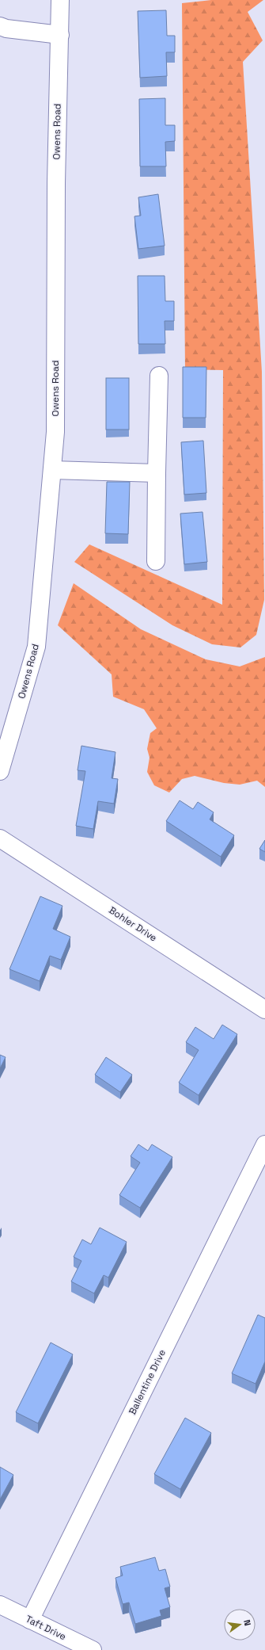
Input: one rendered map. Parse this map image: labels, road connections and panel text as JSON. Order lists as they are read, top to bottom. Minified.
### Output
{"streets":{"street":["Owens Road","Bohler Drive","Ballentine Drive","Taft Drive"]},"crossings":[["Ballentine Drive","Taft Drive"]],"north":"right"}
